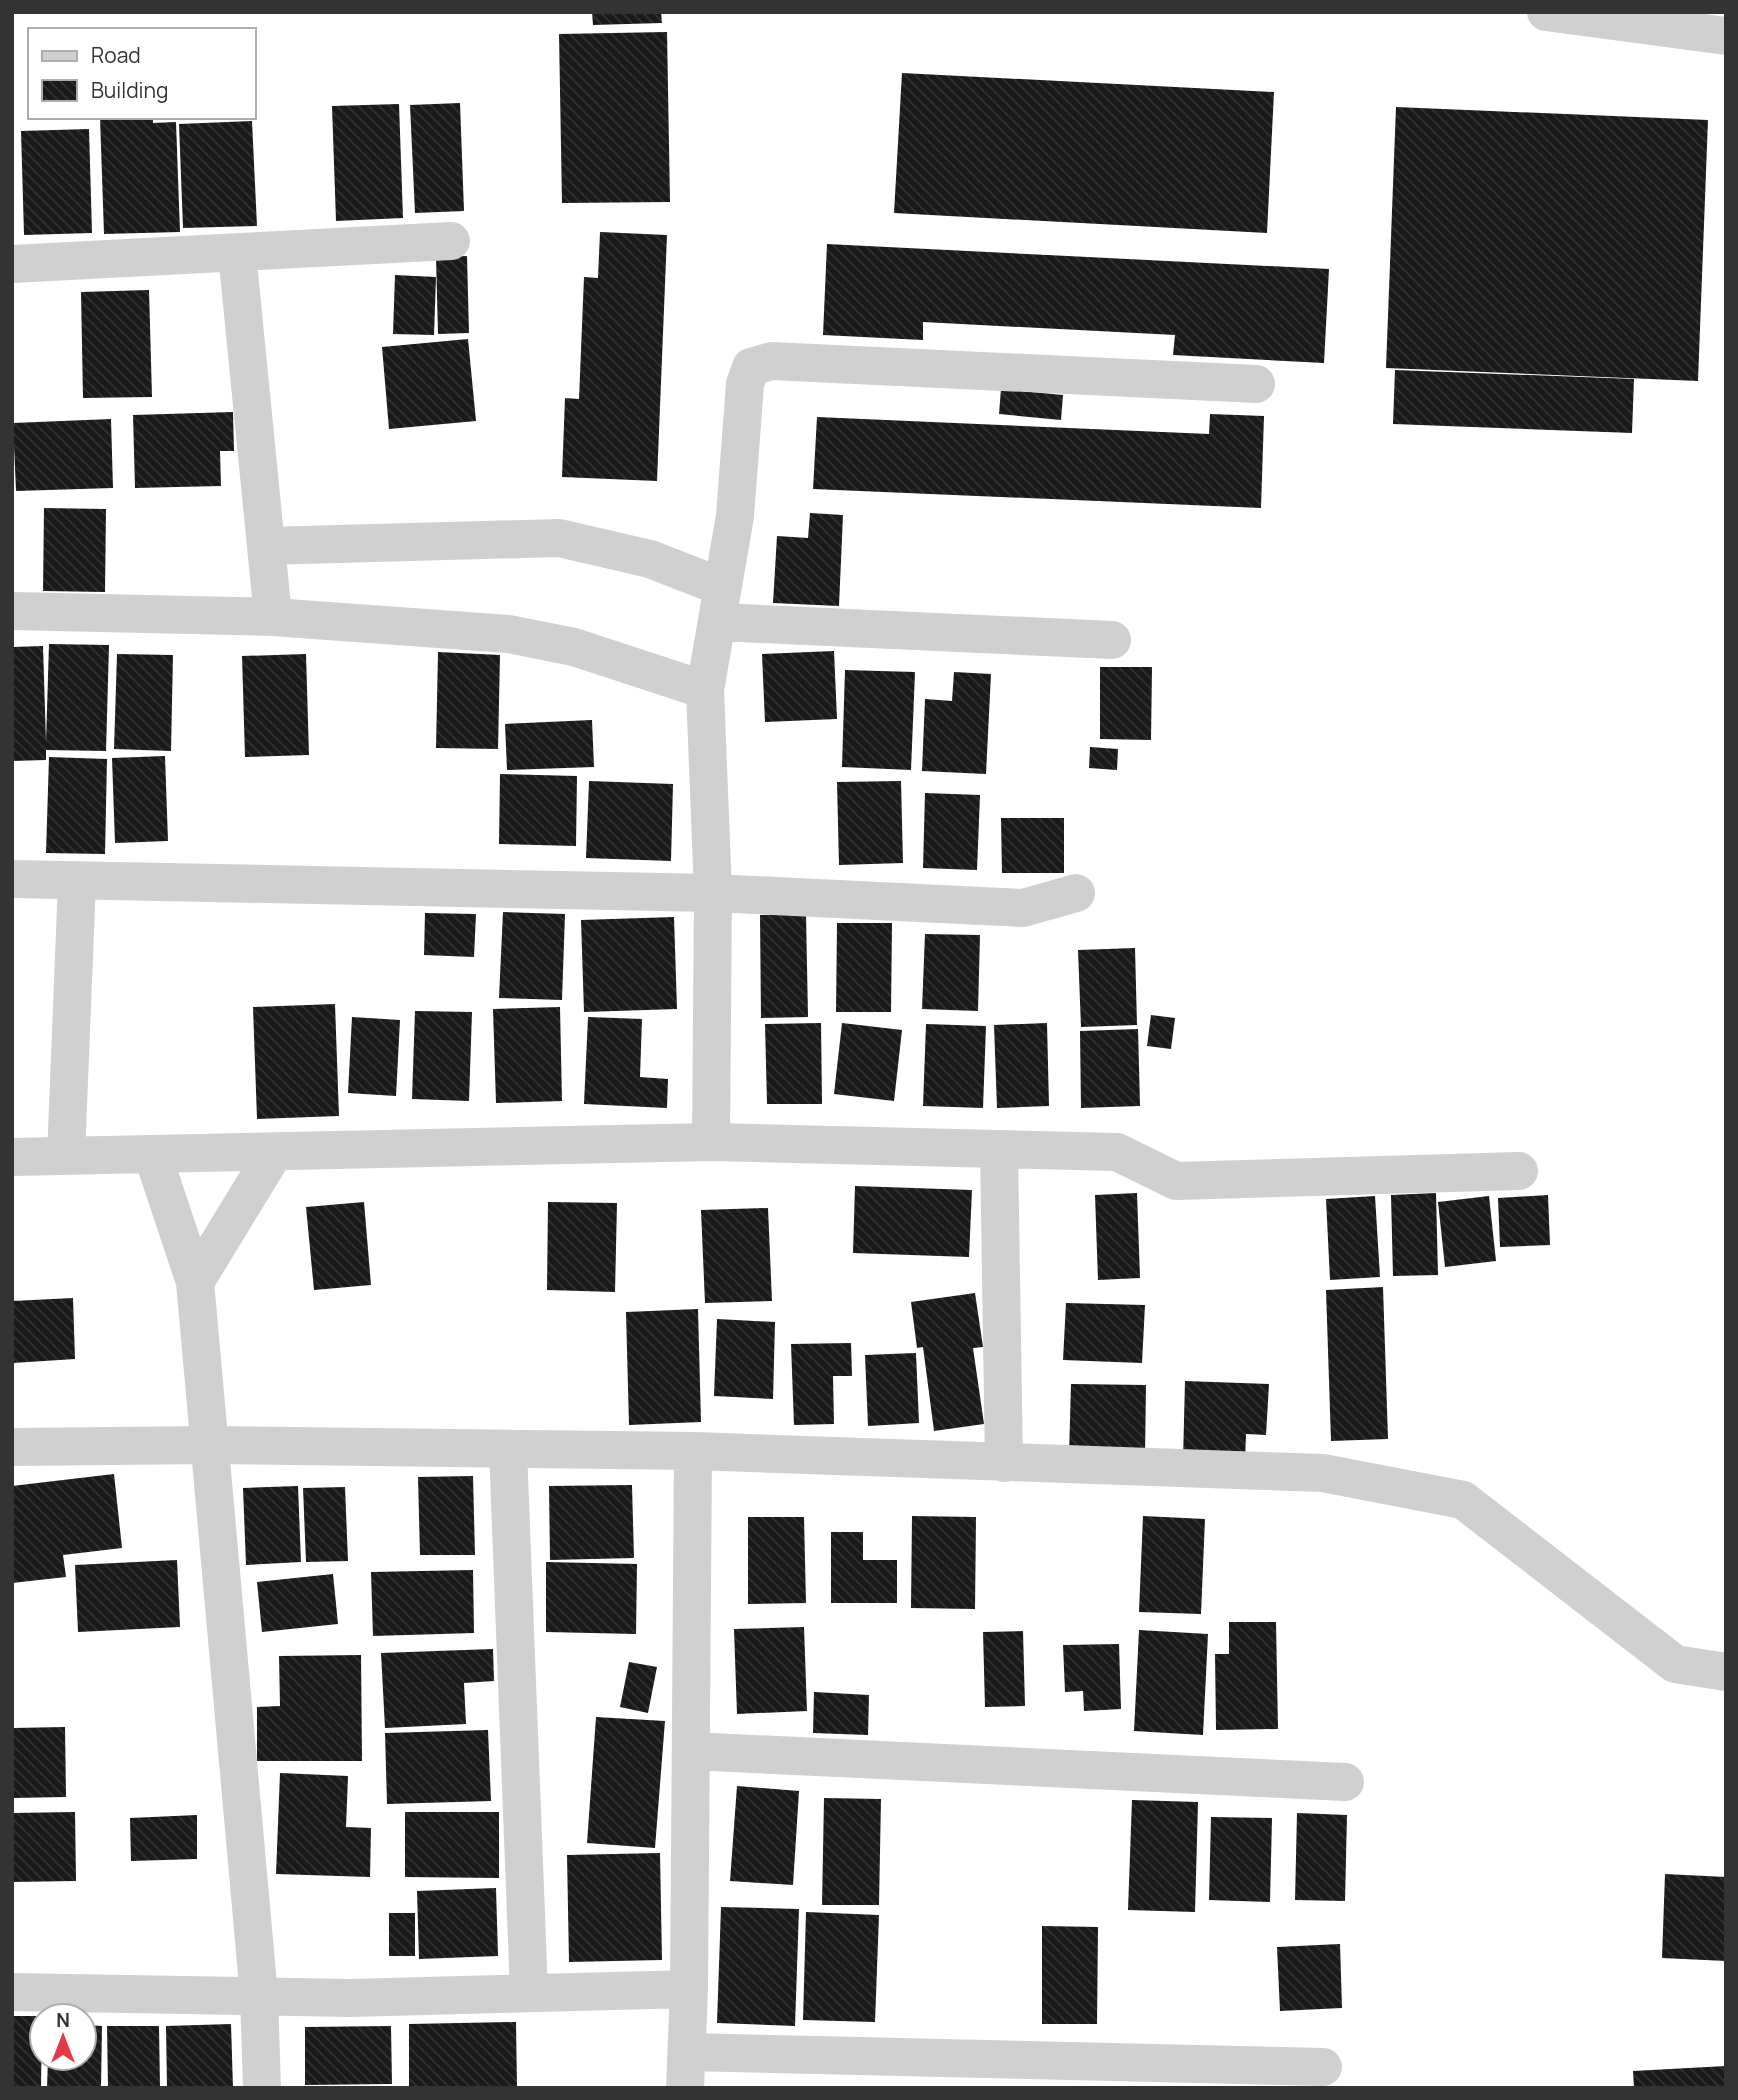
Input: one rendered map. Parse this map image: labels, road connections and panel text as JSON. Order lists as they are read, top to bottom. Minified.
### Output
{"legend":["Road","Building"],"north":"top"}
